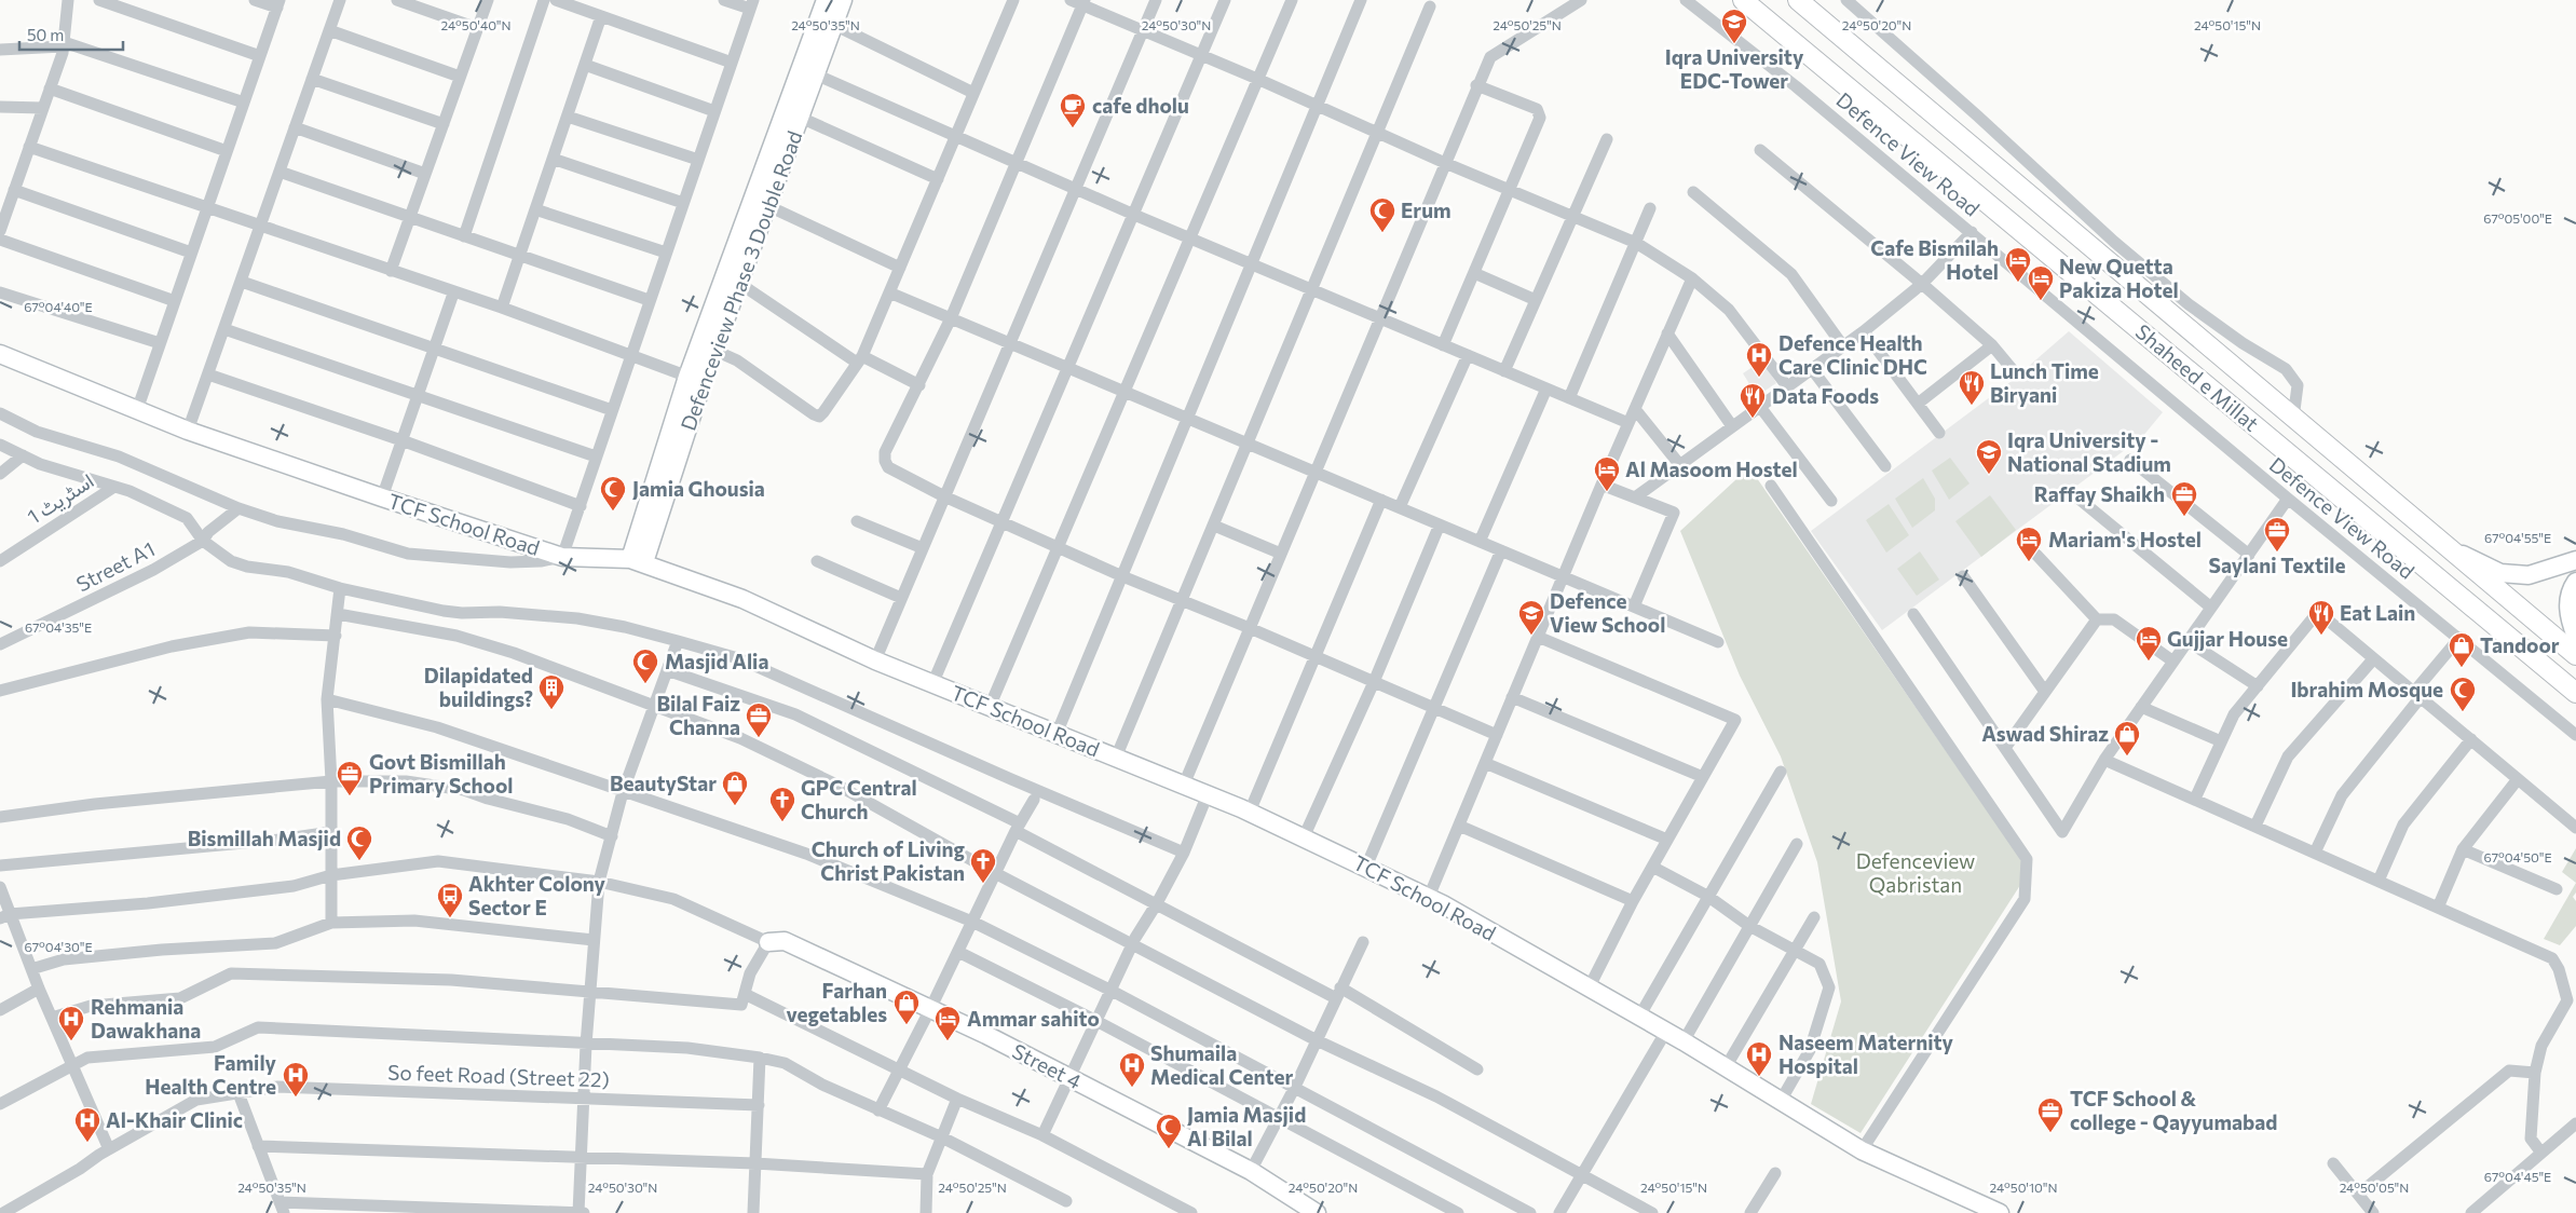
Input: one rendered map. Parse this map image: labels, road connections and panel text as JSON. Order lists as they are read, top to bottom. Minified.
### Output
{"streets":{"main road":["Shaheed e Millat"],"street":["Defence View Road","Defenceview Phase 3 Double Road","اسٹریٹ 1","TCF School Road","Street A1","Street 4","So feet Road (Street 22)"]},"crossings":[["Defenceview Phase 3 Double Road","TCF School Road"]],"parks":["Defenceview Qabristan"],"places":{"school or university":["Iqra University EDC-Tower","Iqra University - National Stadium","Defence View School"],"cafe":["cafe dholu"],"mosque":["Erum","Jamia Ghousia","Masjid Alia","Ibrahim Mosque","Bismillah Masjid","Jamia Masjid Al Bilal"],"hotel":["Cafe Bismilah Hotel","New Quetta Pakiza Hotel","Al Masoom Hostel","Mariam's Hostel","Gujjar House","Ammar sahito"],"hospital":["Defence Health Care Clinic DHC","Rehmania Dawakhana","Naseem Maternity Hospital","Shumaila Medical Center","Family Health Centre","Al-Khair Clinic"],"restaurant":["Lunch Time Biryani","Data Foods","Eat Lain"],"office":["Raffay Shaikh","Saylani Textile","Bilal Faiz Channa","Govt Bismillah Primary School","TCF School & college - Qayyumabad"],"shop":["Tandoor","Aswad Shiraz","BeautyStar","Farhan vegetables"],"building":["Dilapidated buildings?"],"church":["GPC Central Church","Church of Living Christ Pakistan"],"bus stop":["Akhter Colony Sector E"]},"scale_bar":"50 m","coordinates":["24°50'40\"N","24°50'35\"N","24°50'30\"N","24°50'25\"N","24°50'20\"N","24°50'15\"N","67°05'00\"E","67°04'40\"E","67°04'55\"E","67°04'35\"E","67°04'50\"E","67°04'30\"E","67°04'45\"E","24°50'05\"N","24°50'10\"N"]}
